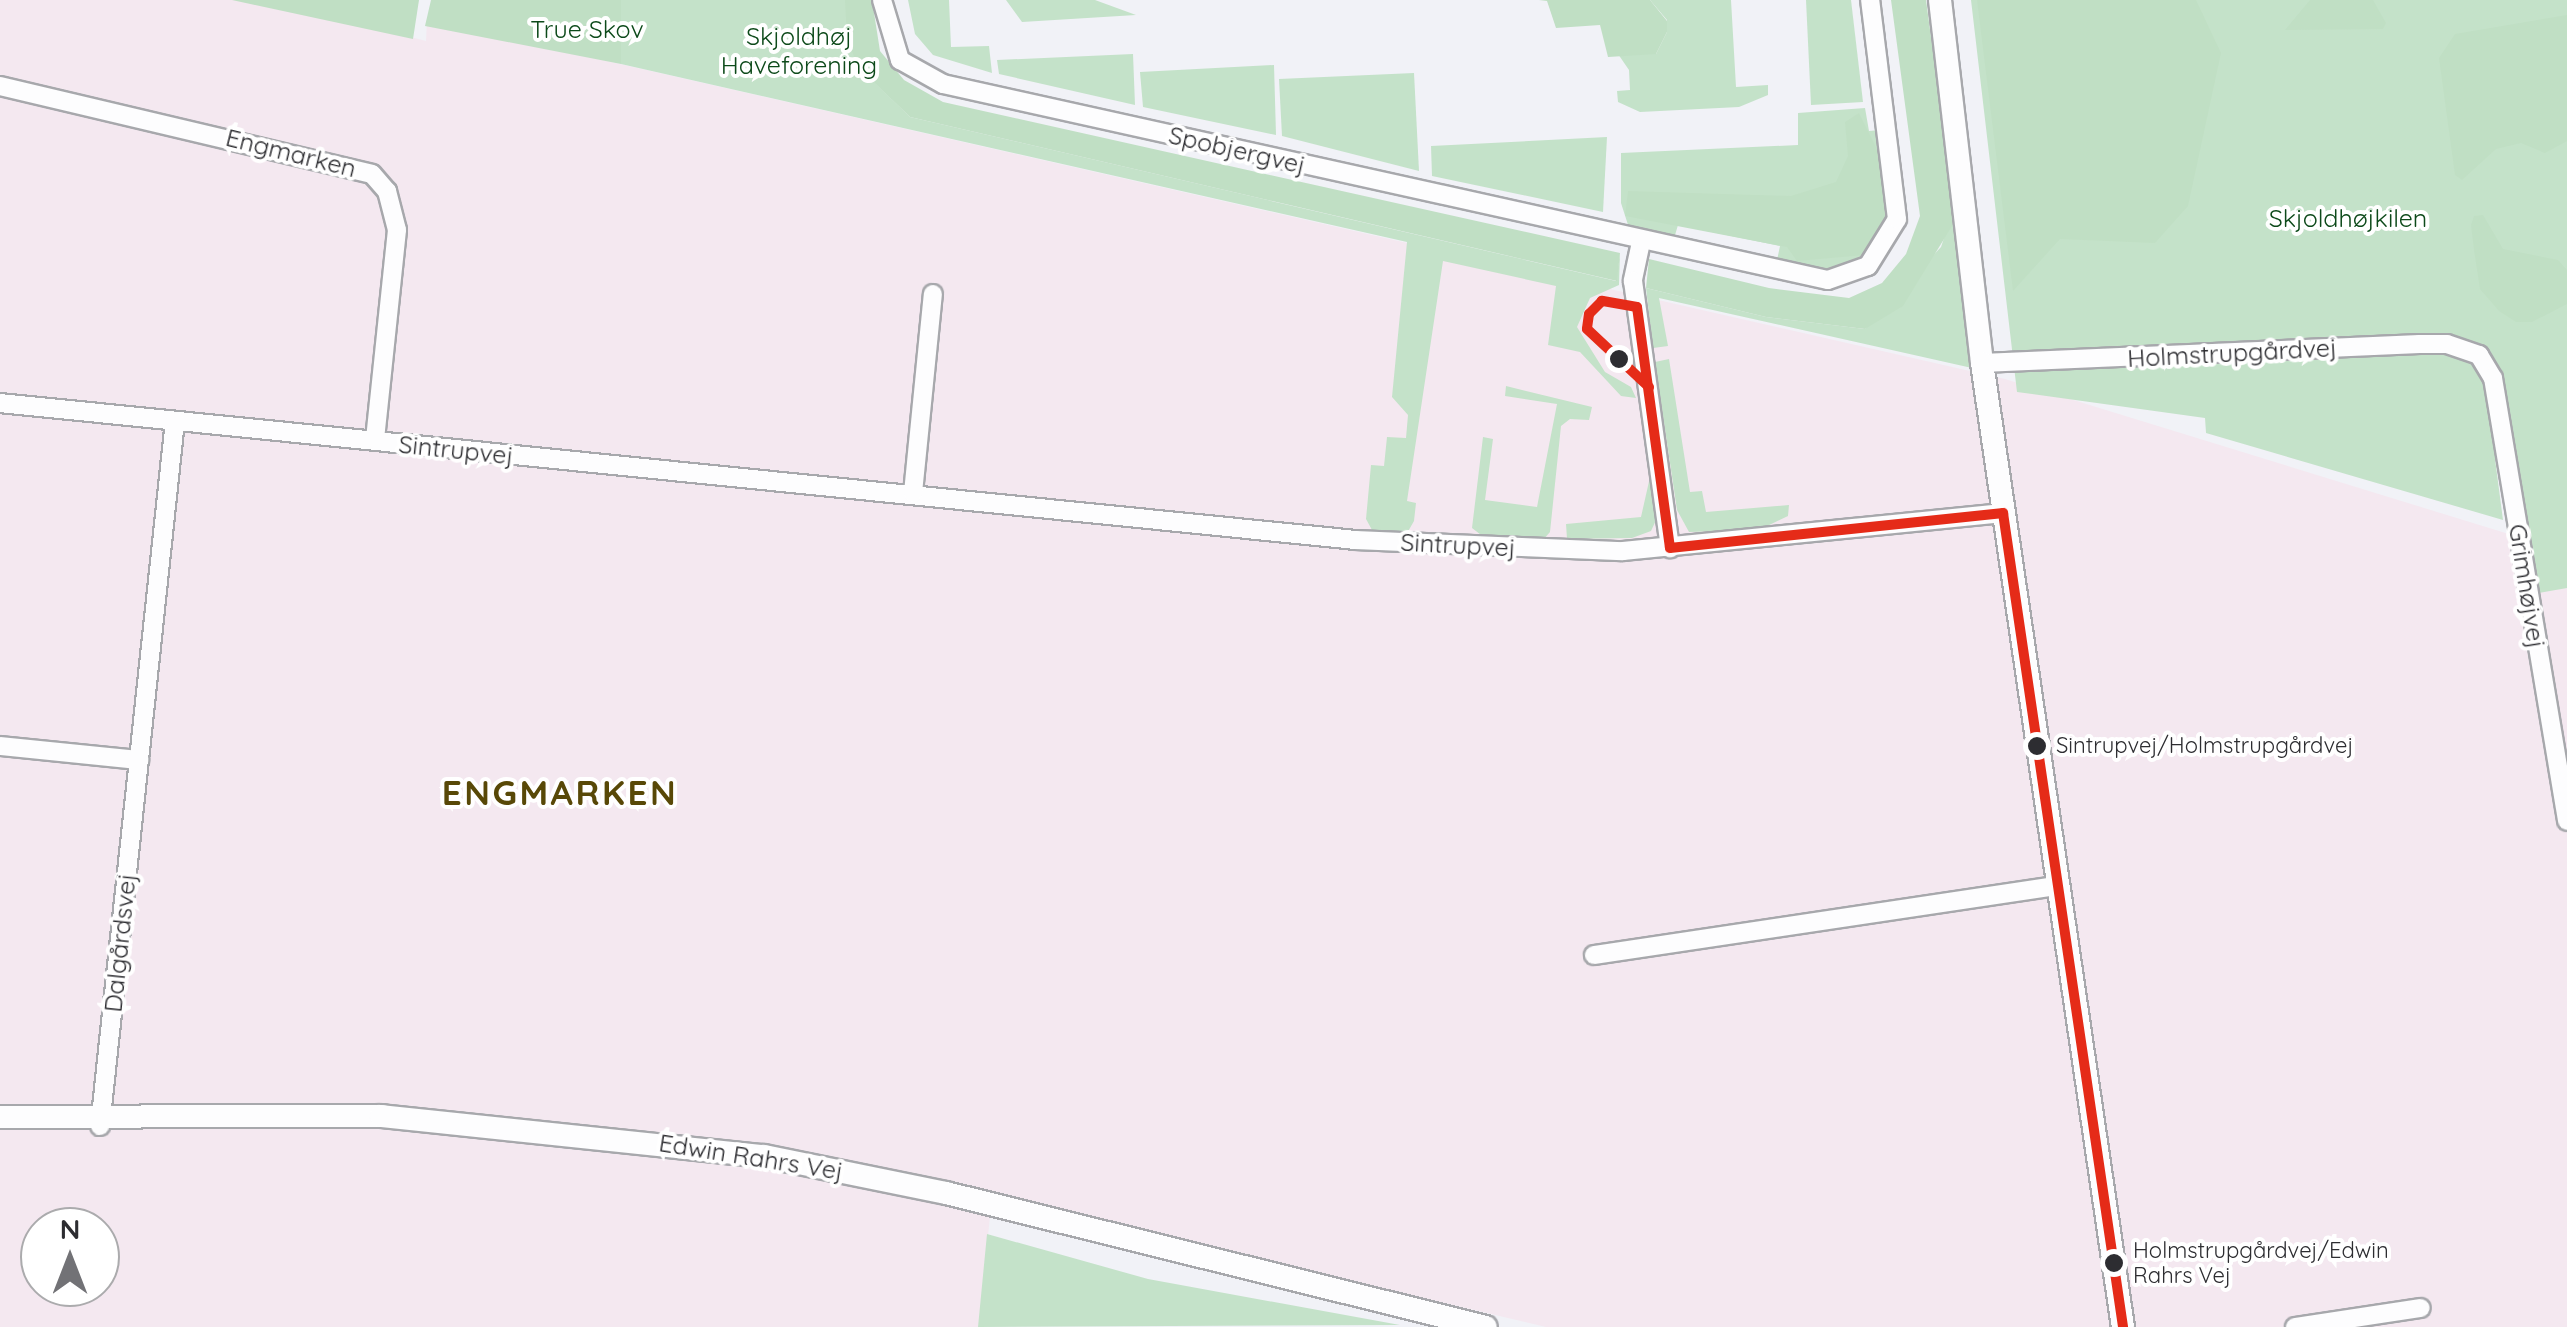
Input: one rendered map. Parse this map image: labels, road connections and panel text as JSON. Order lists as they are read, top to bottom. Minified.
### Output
{"streets":{"street":["Spobjergvej","Engmarken","Holmstrupgårdvej","Sintrupvej","Grimhøjvej","Dalgårdsvej","Edwin Rahrs Vej"]},"crossings":[["Engmarken","Sintrupvej"],["Holmstrupgårdvej","Grimhøjvej"],["Sintrupvej","Dalgårdsvej"],["Dalgårdsvej","Edwin Rahrs Vej"]],"districts":["ENGMARKEN"],"parks":["True Skov","Skjoldhøj Haveforening","Skjoldhøjkilen"],"places":["Sintrupvej/Holmstrupgårdvej","Holmstrupgårdvej/Edwin Rahrs Vej"],"north":"top"}
